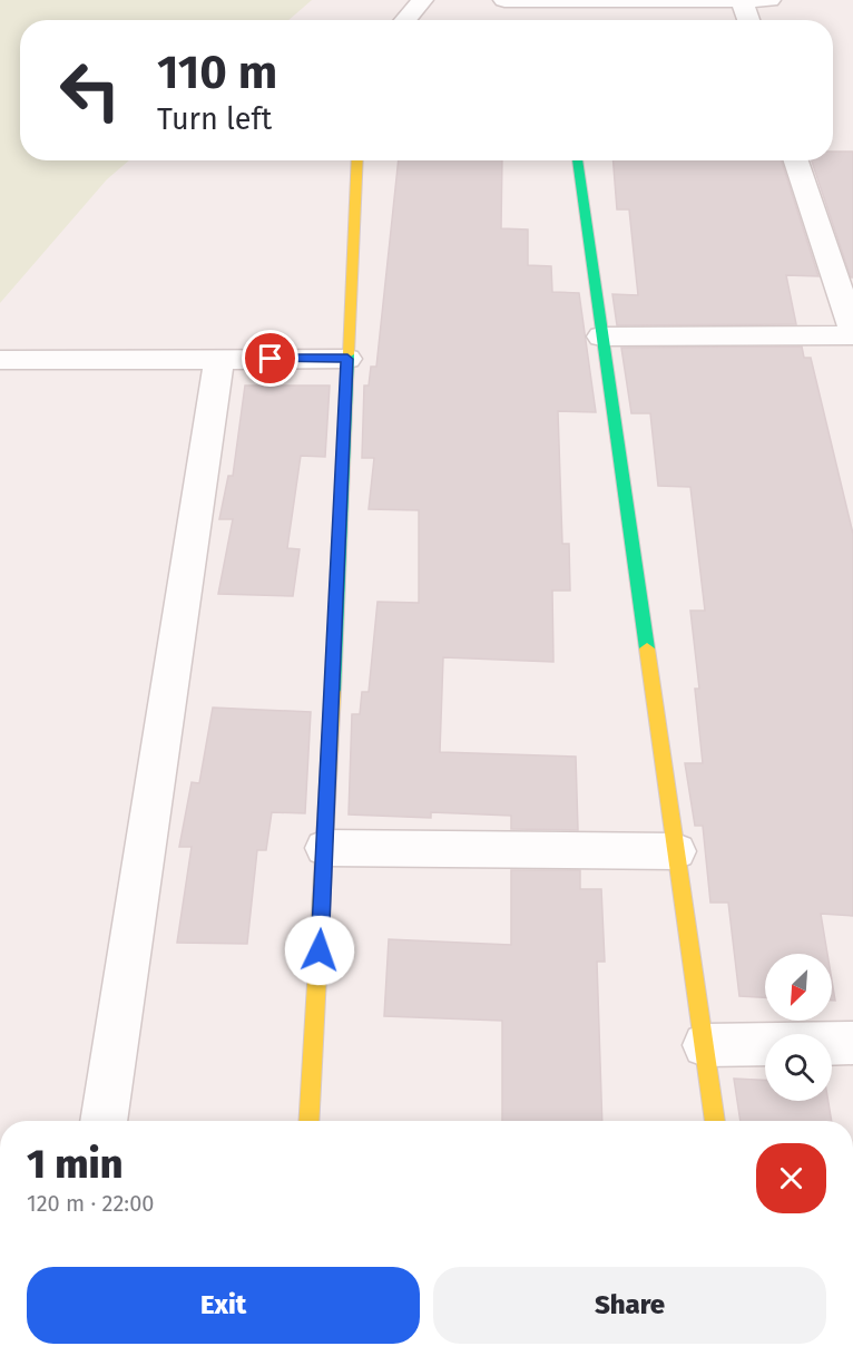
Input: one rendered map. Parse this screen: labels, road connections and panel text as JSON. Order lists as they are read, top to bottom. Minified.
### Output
{"north":"bottom left","page":{"turn":["110 m","Turn left"],"heading":["1 min","120 m · 22:00"],"buttons":["Exit","Share"]}}
